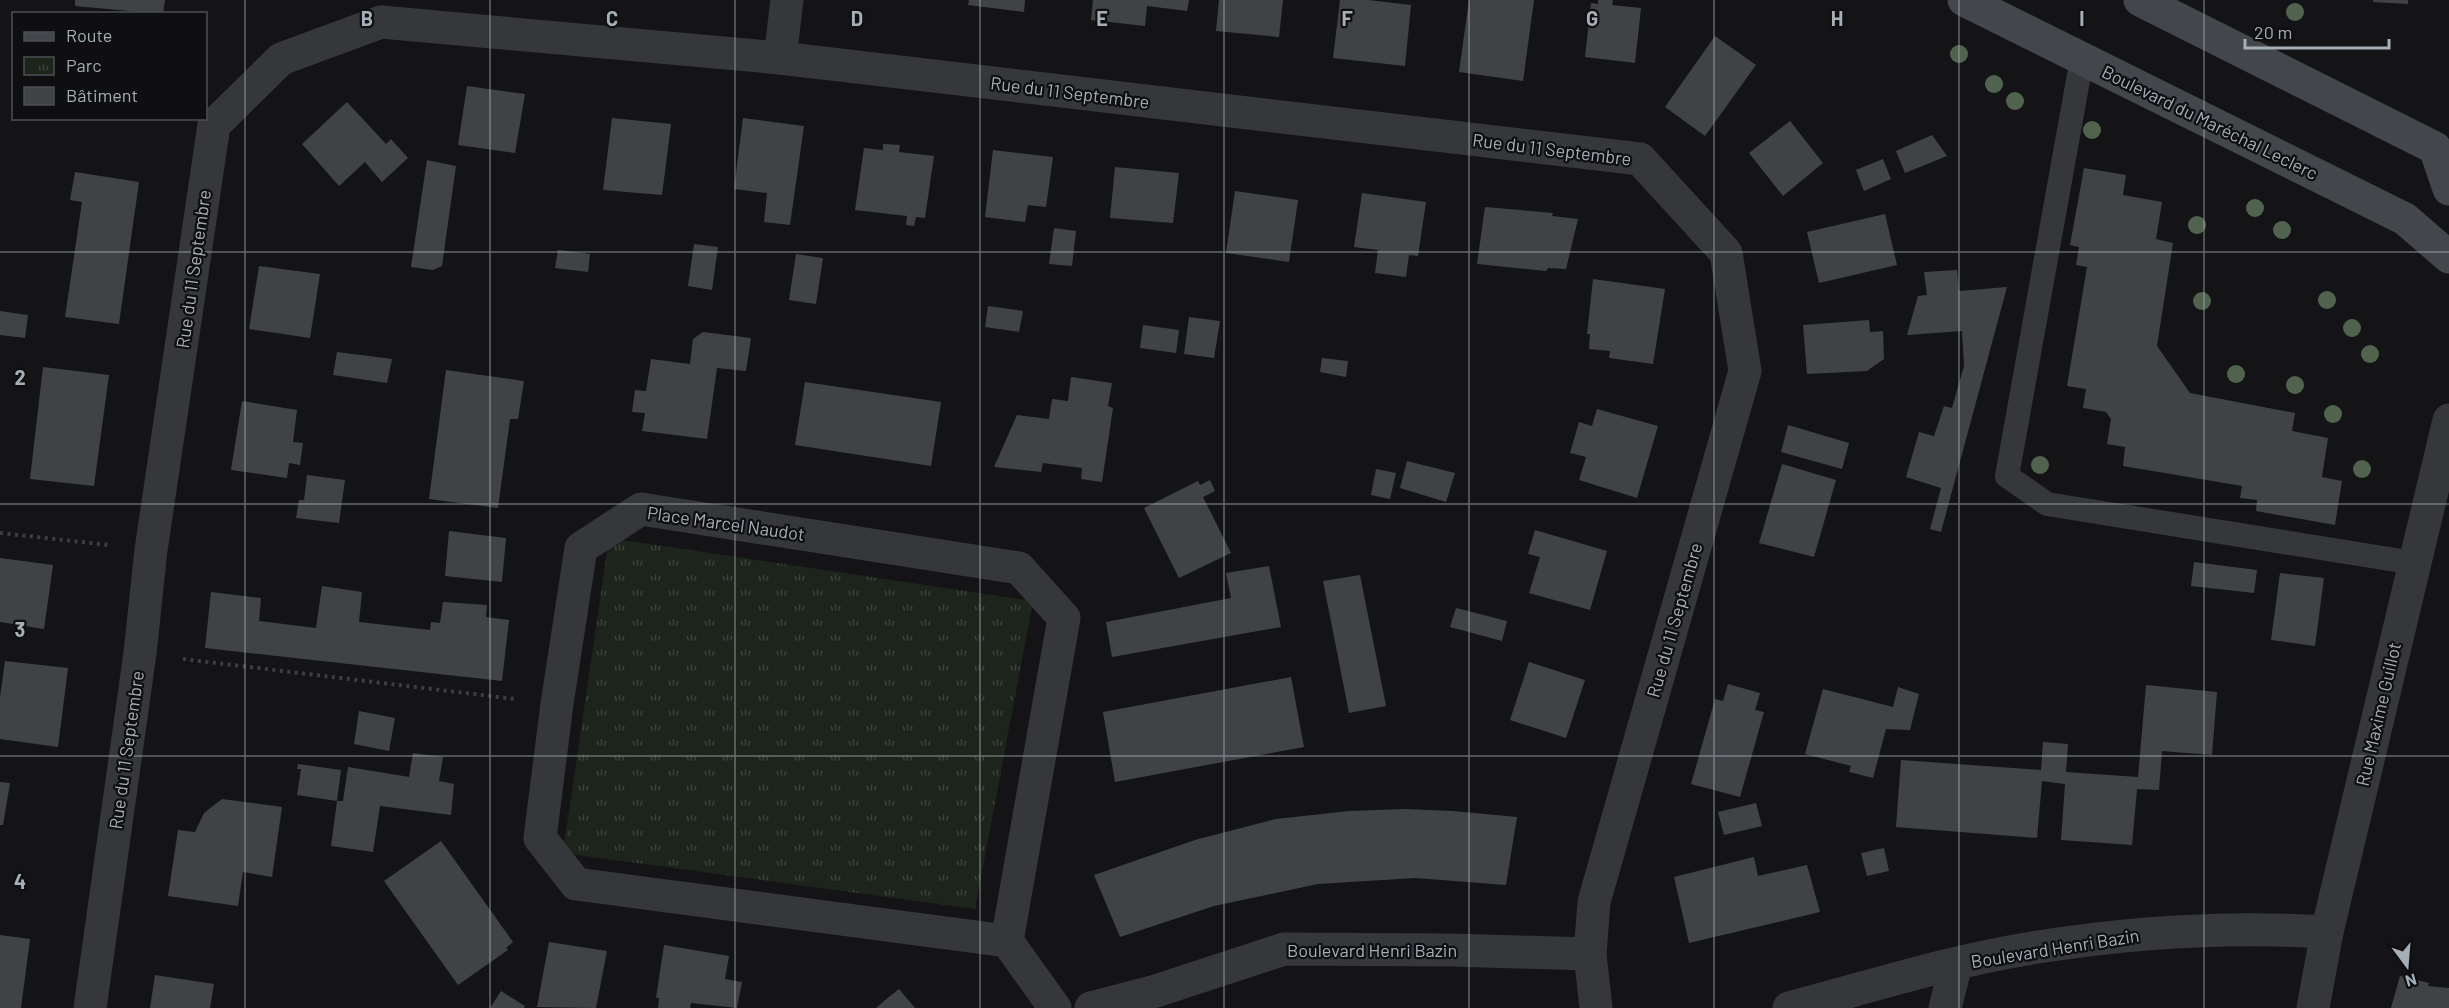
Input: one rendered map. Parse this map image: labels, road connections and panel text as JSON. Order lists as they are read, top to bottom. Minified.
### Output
{"streets":{"main road":["Boulevard du Maréchal Leclerc"],"street":["Rue du 11 Septembre","Place Marcel Naudot","Rue Maxime Guillot","Boulevard Henri Bazin"]},"crossings":[["Rue du 11 Septembre","Boulevard Henri Bazin"],["Rue Maxime Guillot","Boulevard Henri Bazin"]],"legend":["Route","Parc","Bâtiment"],"scale_bar":"20 m","north":"bottom","grid":{"columns":["B","C","D","E","F","G","H","I"],"rows":["2","3","4"]}}
